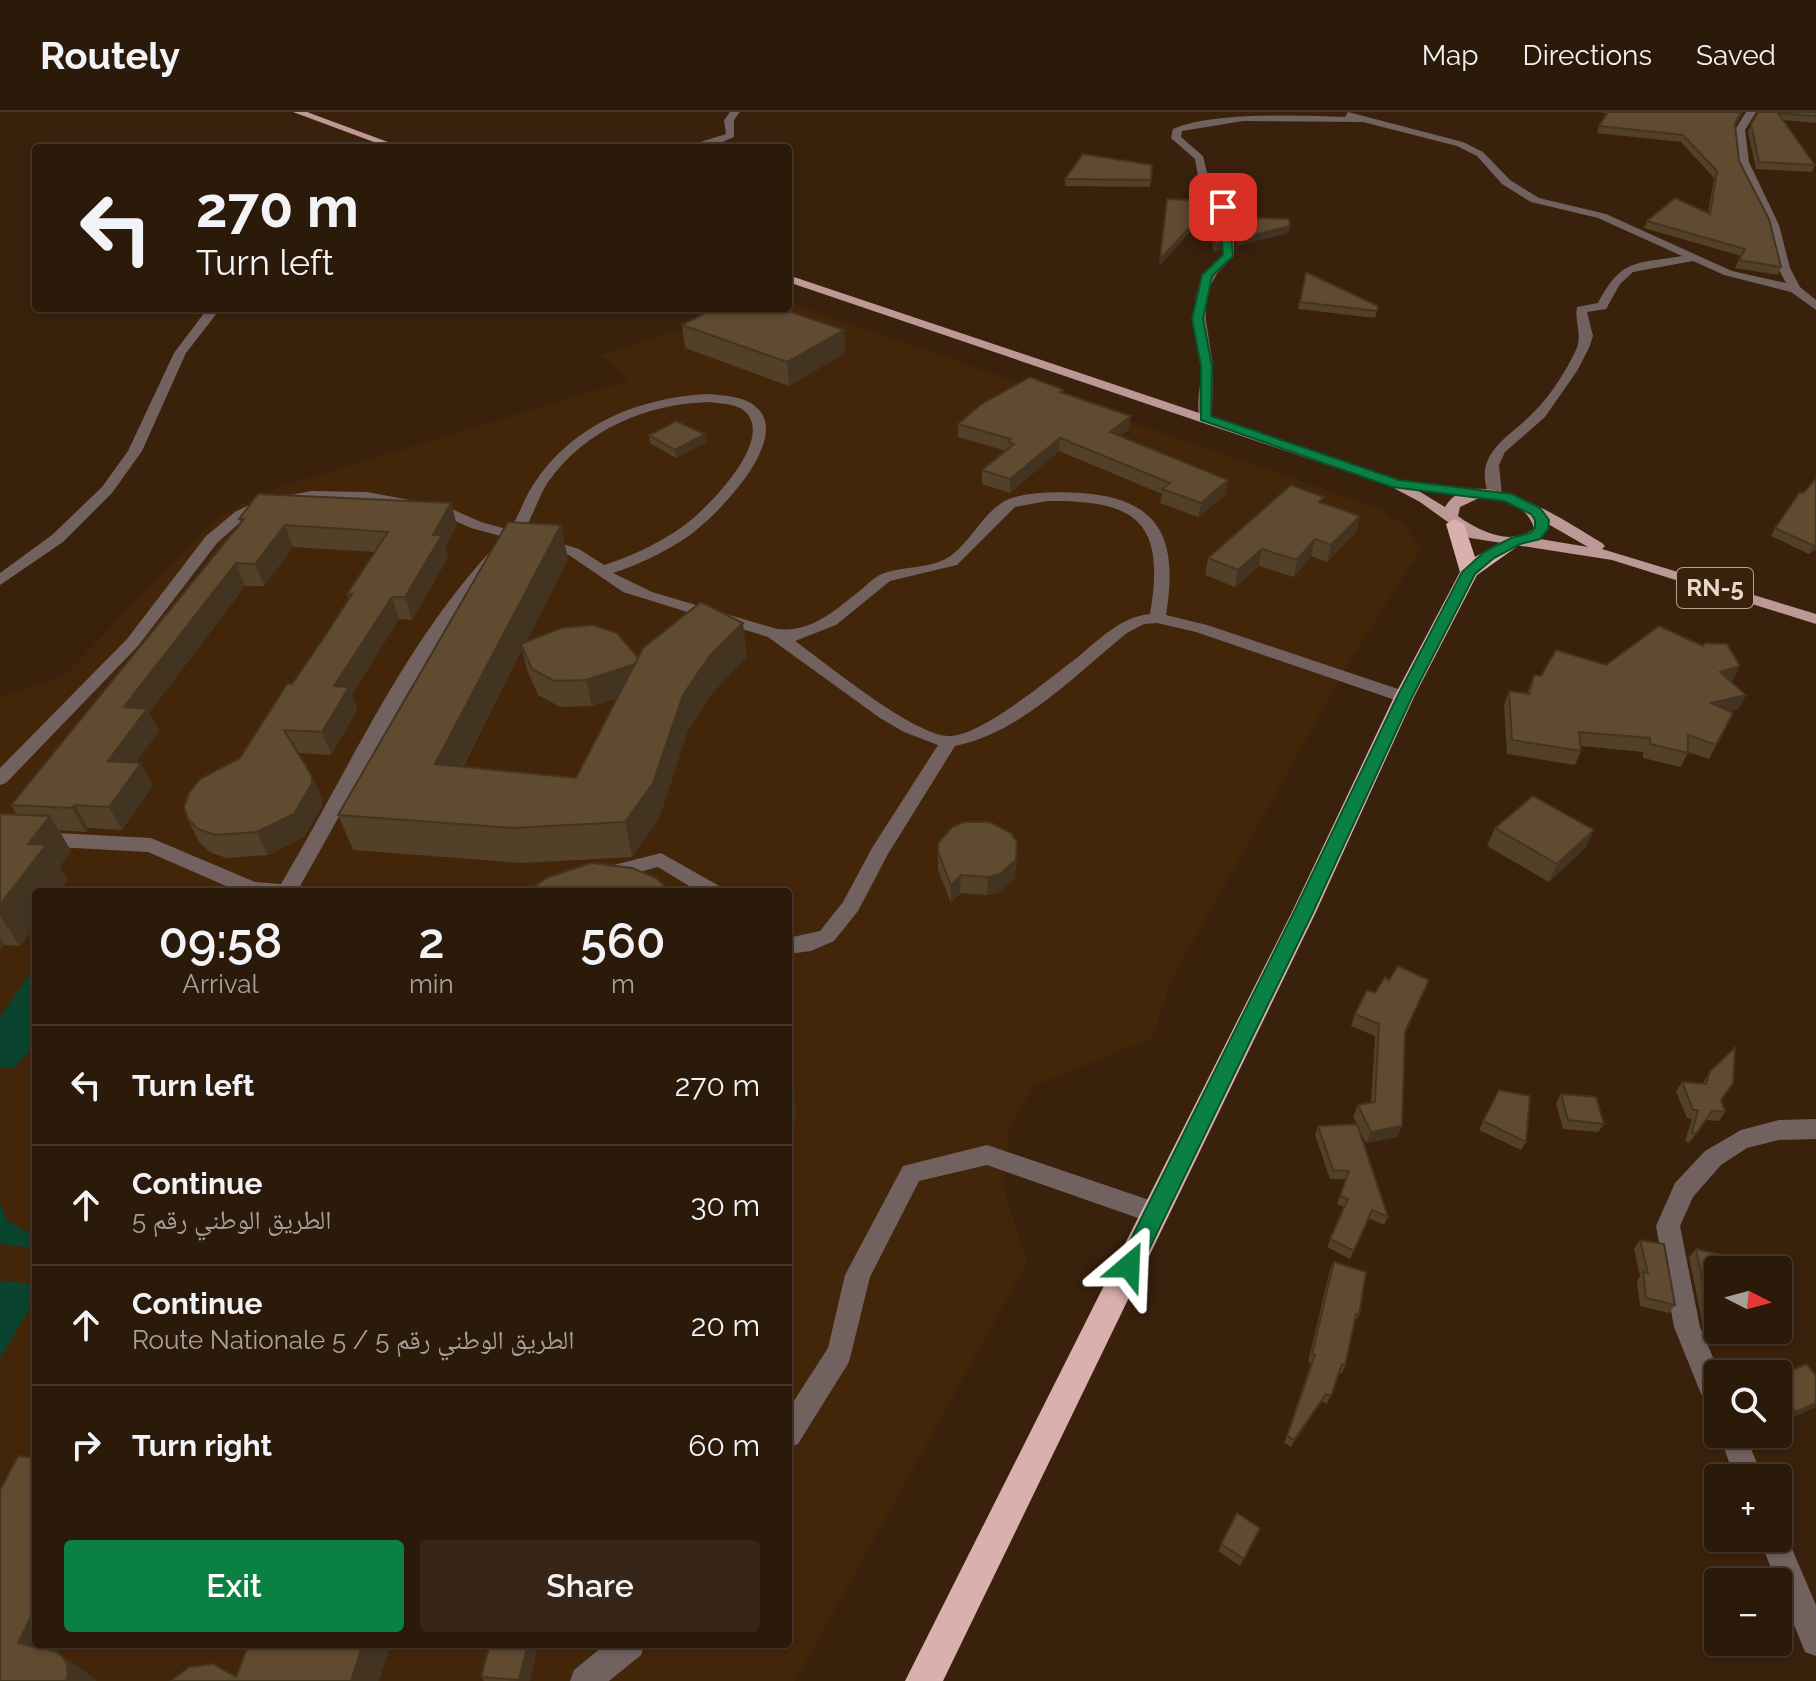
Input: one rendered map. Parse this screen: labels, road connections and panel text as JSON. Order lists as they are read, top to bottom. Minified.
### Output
{"streets":{"main road":["RN-5"]},"north":"right","page":{"header":"Routely","nav":["Map","Directions","Saved"],"turn":["270 m","Turn left"],"eta":["09:58","Arrival","2","min","560","m"],"list":[{"name":"Turn left","value":"270 m"},{"name":"Continue","note":"الطريق الوطني رقم 5","value":"30 m"},{"name":"Continue","note":"Route Nationale 5 / الطريق الوطني رقم 5","value":"20 m"},{"name":"Turn right","value":"60 m"}],"map_buttons":["+","−"],"buttons":["Exit","Share"]}}
